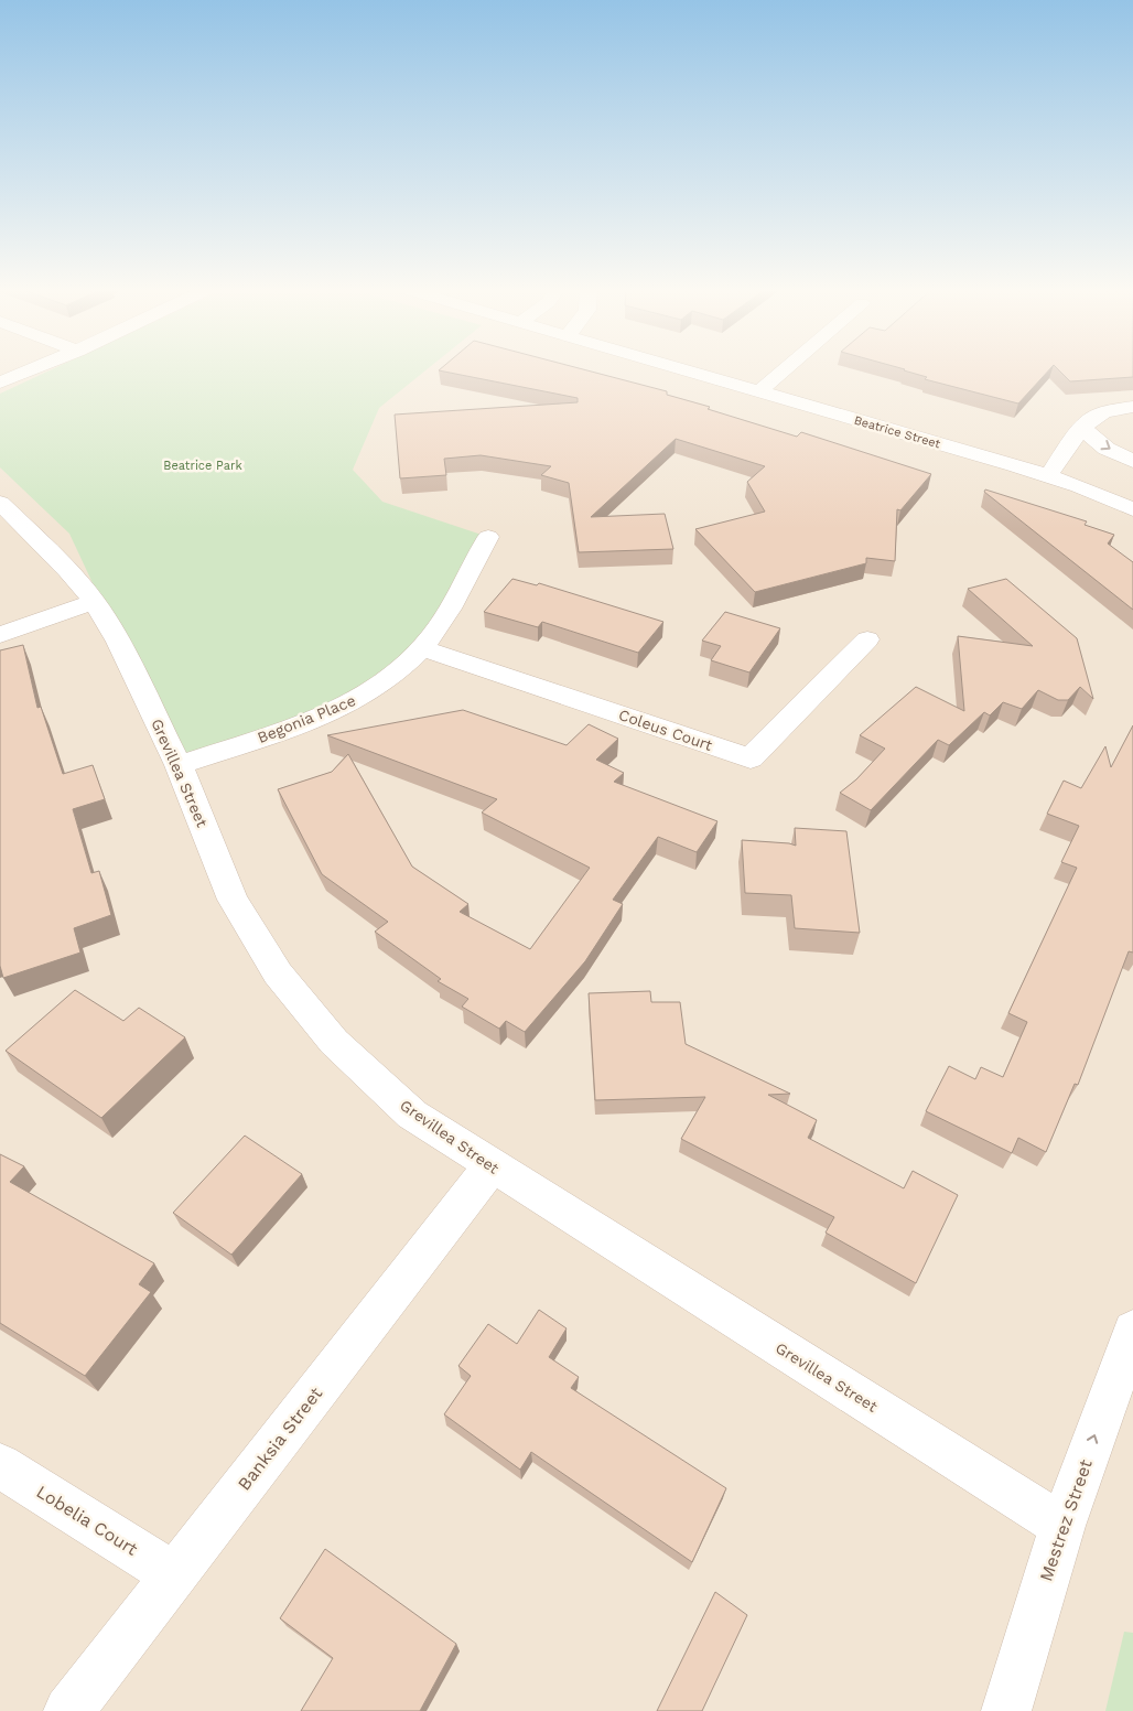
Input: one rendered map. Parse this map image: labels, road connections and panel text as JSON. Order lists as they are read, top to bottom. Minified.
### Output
{"streets":{"street":["Beatrice Street","Begonia Place","Coleus Court","Grevillea Street","Banksia Street","Lobelia Court","Mestrez Street"]},"crossings":[["Begonia Place","Coleus Court"],["Begonia Place","Grevillea Street"],["Grevillea Street","Banksia Street"],["Grevillea Street","Mestrez Street"],["Banksia Street","Lobelia Court"]],"one_way":["Mestrez Street"],"parks":["Beatrice Park"]}
